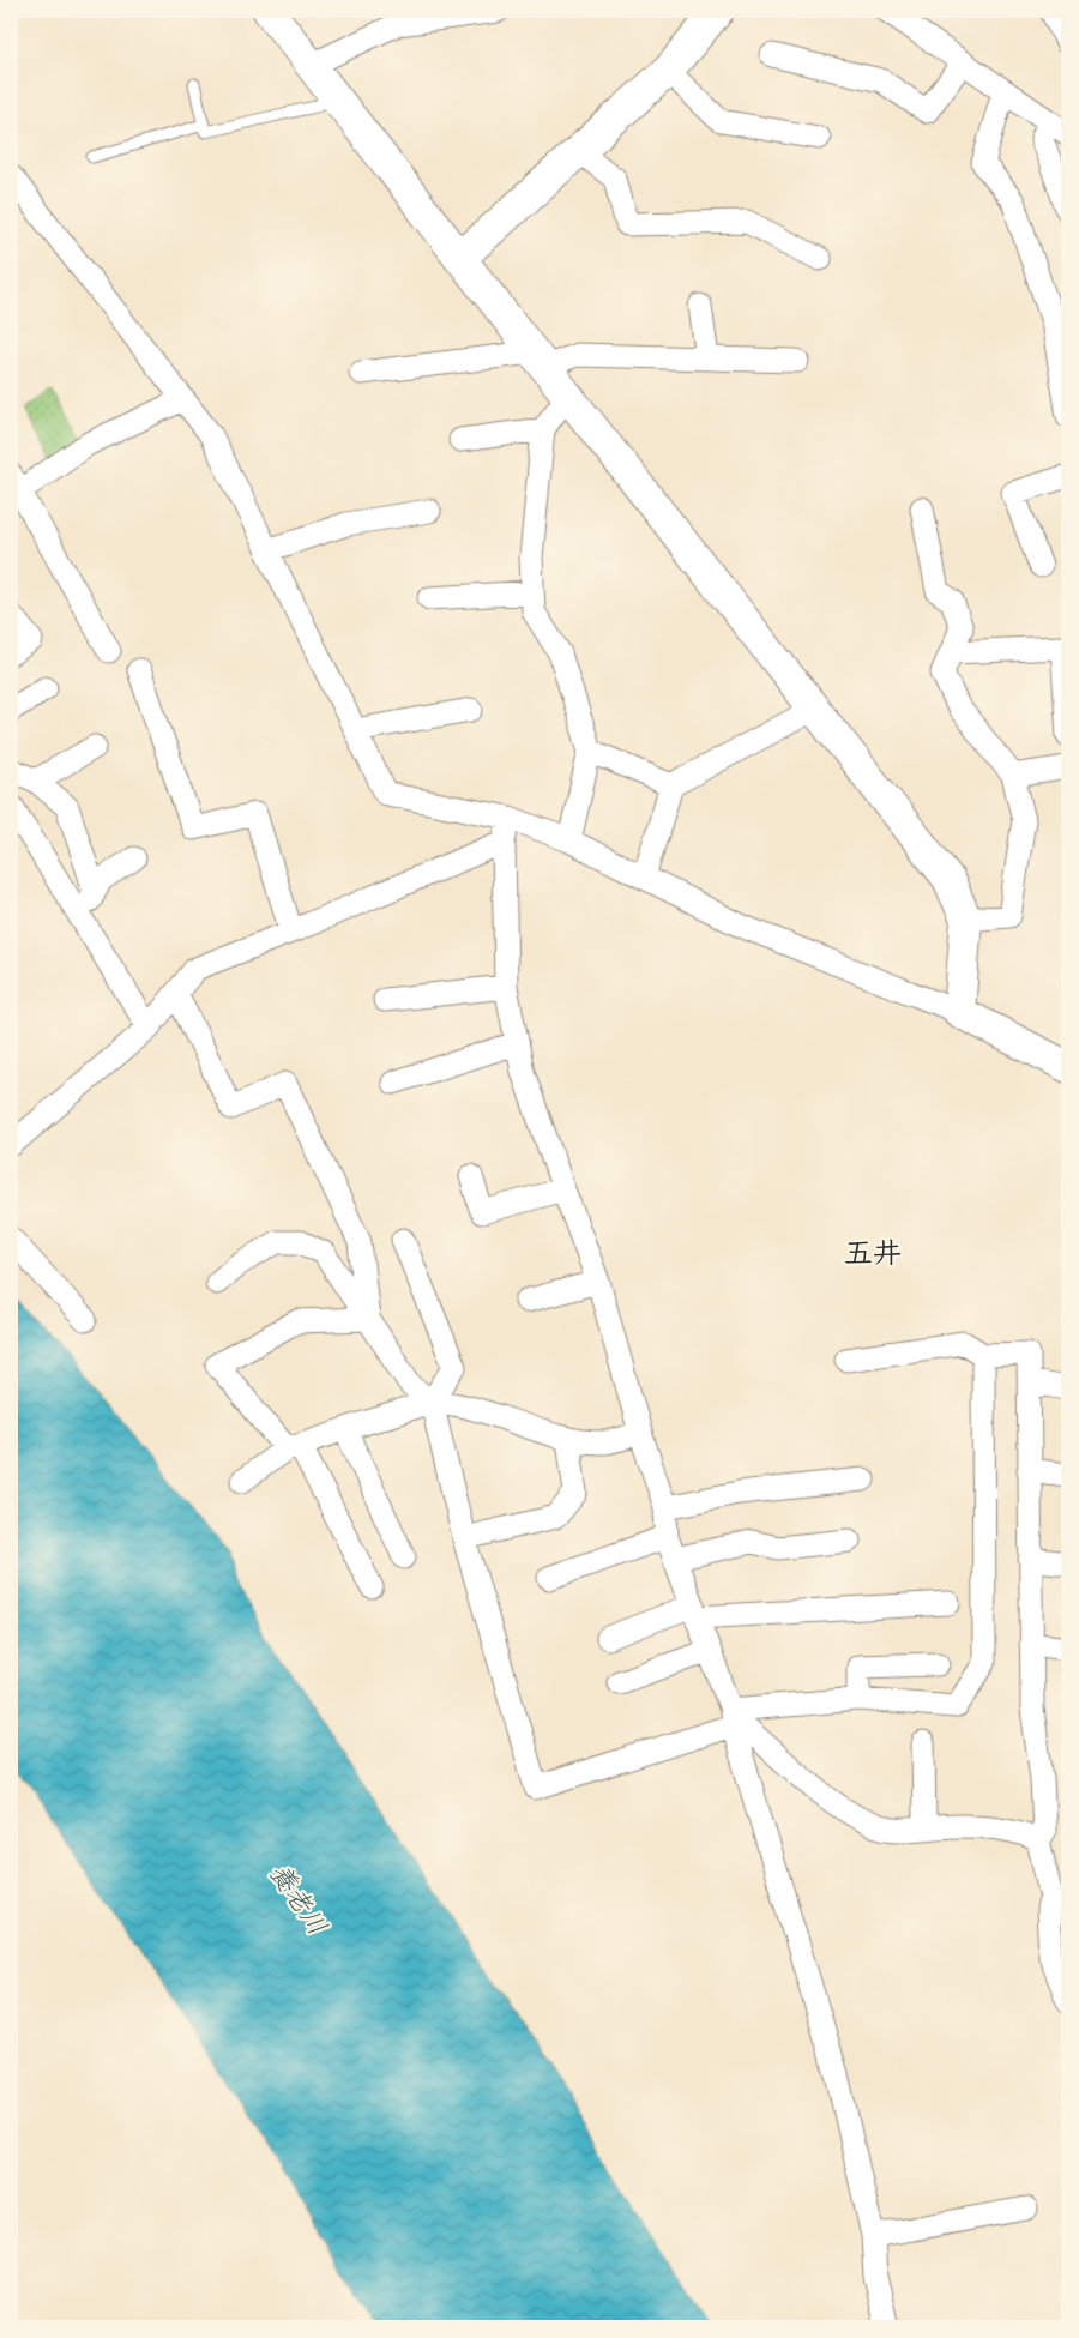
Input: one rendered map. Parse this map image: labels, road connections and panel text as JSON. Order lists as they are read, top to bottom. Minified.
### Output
{"districts":["五井"],"water":["養老川"]}
